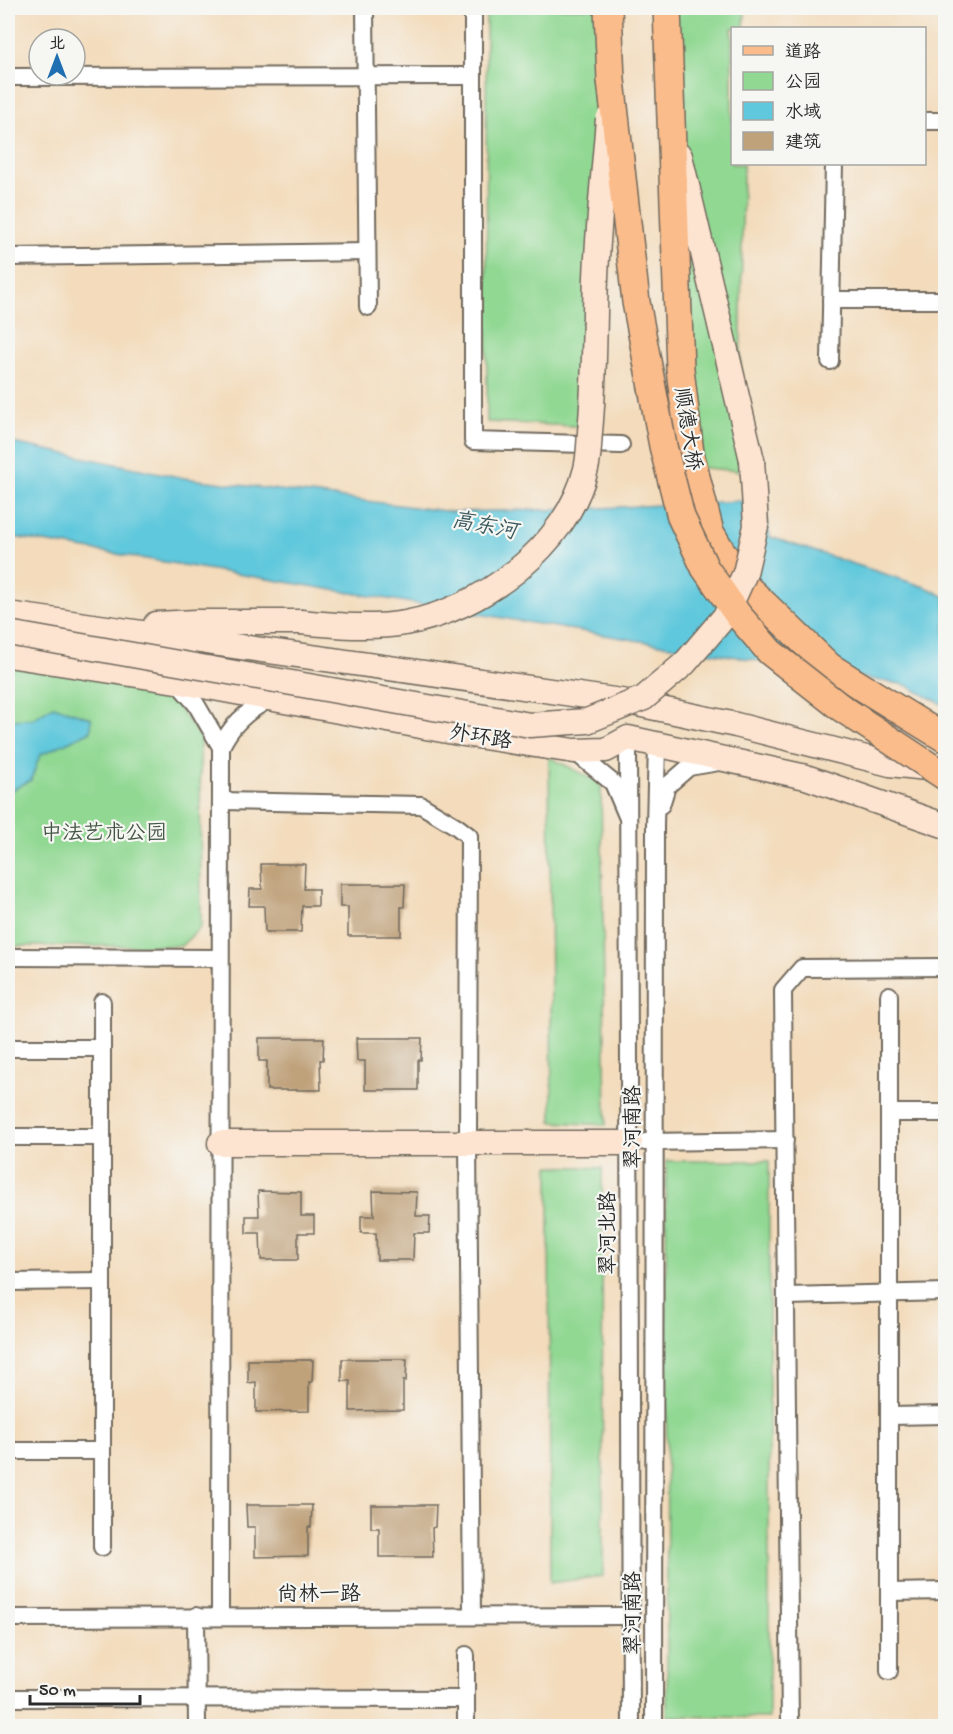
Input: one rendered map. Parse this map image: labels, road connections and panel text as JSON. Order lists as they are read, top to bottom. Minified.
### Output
{"streets":{"main road":["顺德大桥"],"street":["外环路","翠河南路","翠河北路","尚林一路"]},"crossings":[["外环路","翠河北路"],["翠河北路","尚林一路"]],"water":["高东河"],"parks":["中法艺术公园"],"legend":["道路","公园","水域","建筑"],"scale_bar":"50 m","north":"top"}
